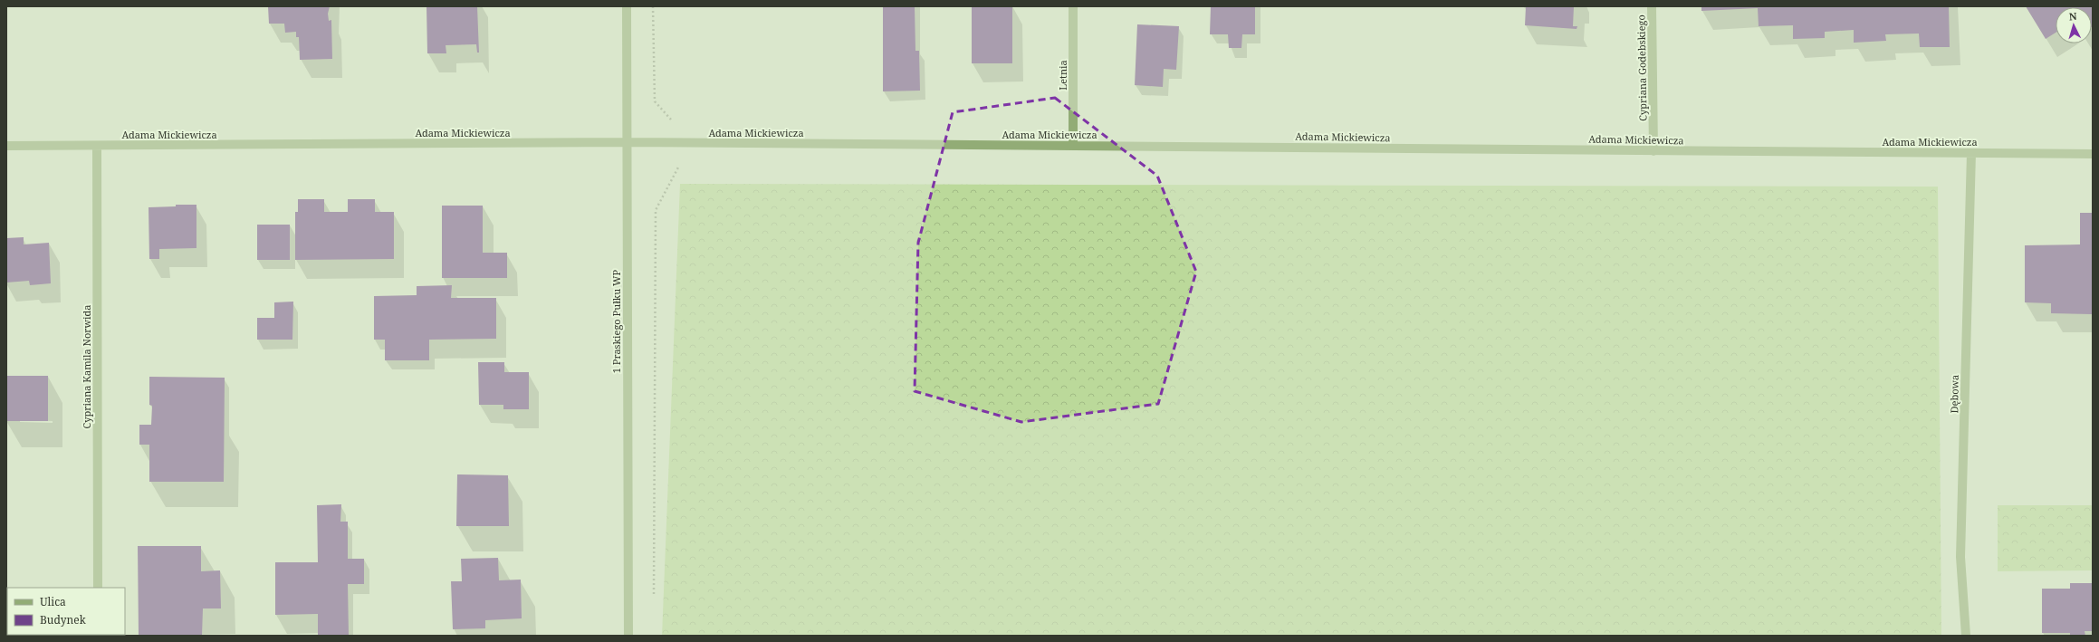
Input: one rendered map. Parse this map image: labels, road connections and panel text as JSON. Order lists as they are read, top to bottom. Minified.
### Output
{"streets":{"street":["Cypriana Godebskiego","Letnia","Adama Mickiewicza","1 Praskiego Pułku WP","Cypriana Kamila Norwida","Dębowa"]},"crossings":[["Cypriana Godebskiego","Adama Mickiewicza"],["Letnia","Adama Mickiewicza"],["Adama Mickiewicza","1 Praskiego Pułku WP"],["Adama Mickiewicza","Cypriana Kamila Norwida"],["Adama Mickiewicza","Dębowa"]],"legend":["Ulica","Budynek"],"north":"top"}
